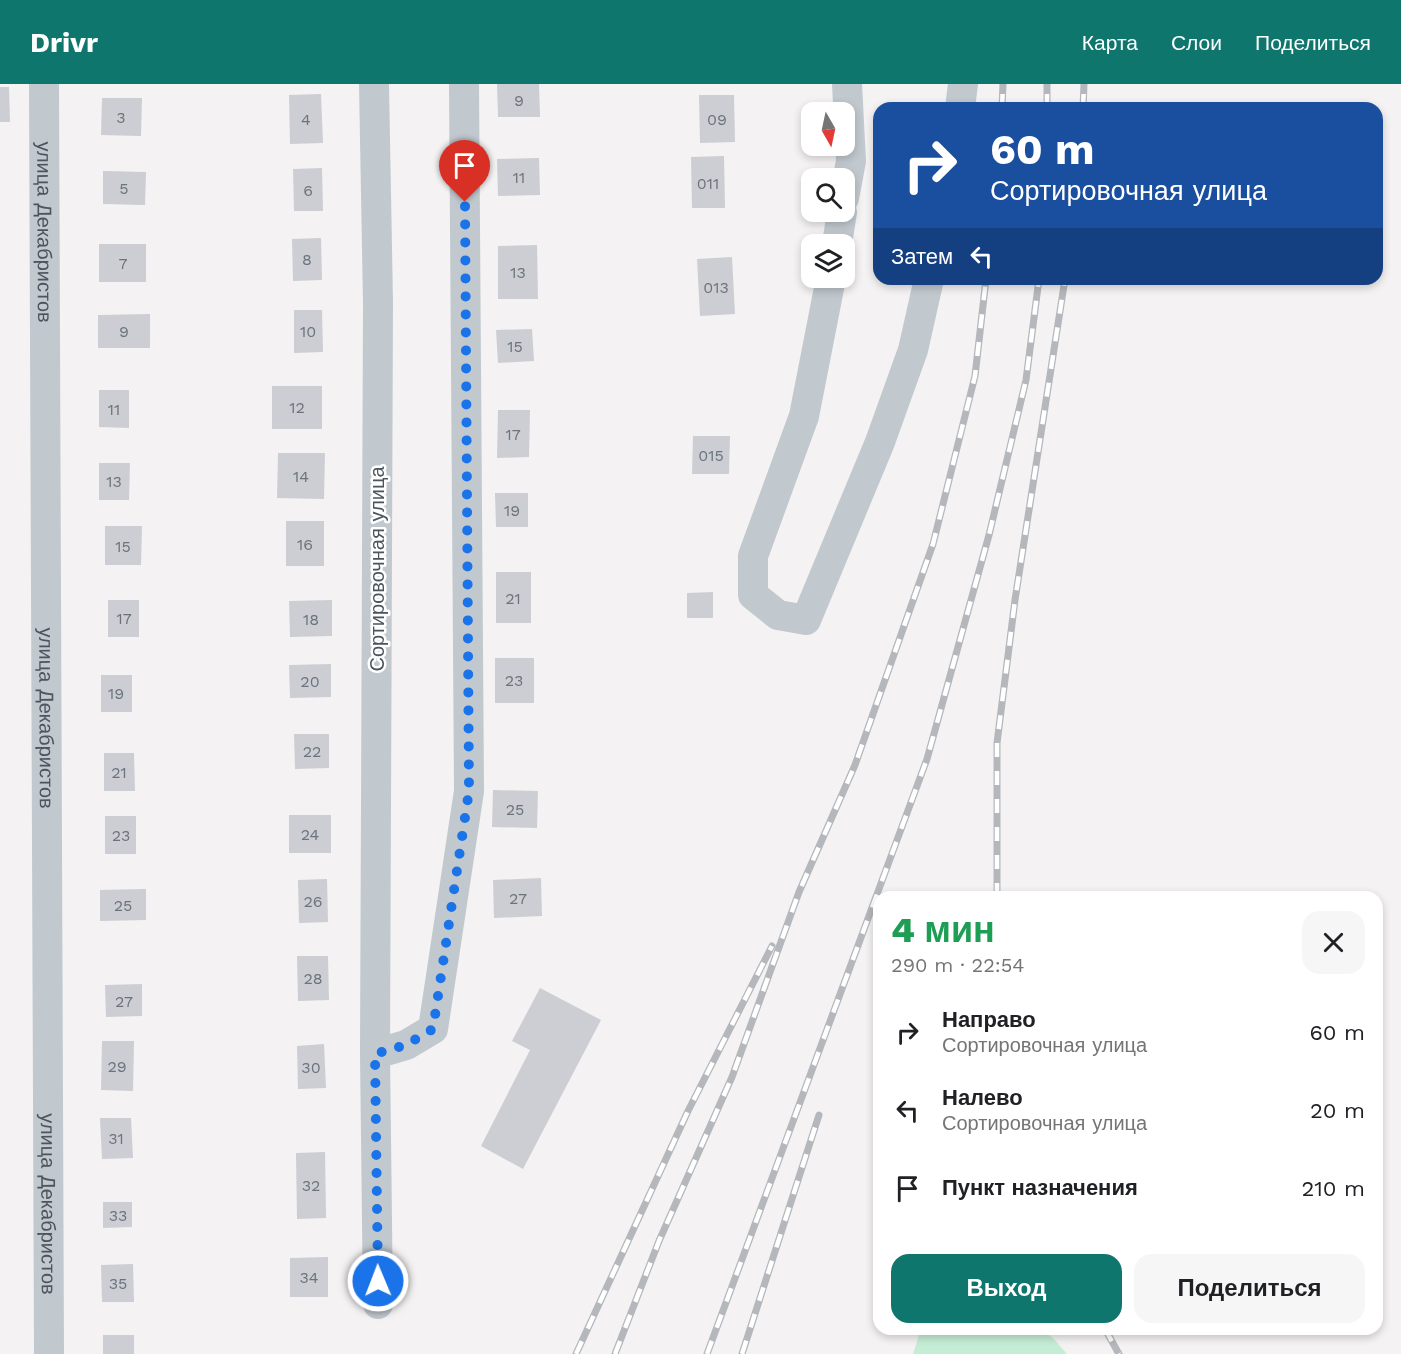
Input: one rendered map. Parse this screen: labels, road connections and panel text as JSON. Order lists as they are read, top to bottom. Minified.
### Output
{"streets":{"street":["улица Декабристов","Сортировочная улица"]},"house_numbers":["9","3","4","09","11","011","5","6","8","7","13","013","9","10","15","12","11","17","015","14","13","19","16","15","21","17","18","23","20","19","22","21","25","24","23","27","26","25","28","27","29","30","31","32","33","34","35"],"north":"bottom","page":{"header":"Drivr","nav":["Карта","Слои","Поделиться"],"turn":["60 m","Сортировочная улица"],"then":"Затем","heading":["4 мин","290 m · 22:54"],"list":[{"name":"Направо","note":"Сортировочная улица","value":"60 m"},{"name":"Налево","note":"Сортировочная улица","value":"20 m"},{"name":"Пункт назначения","value":"210 m"}],"buttons":["Выход","Поделиться"]}}
